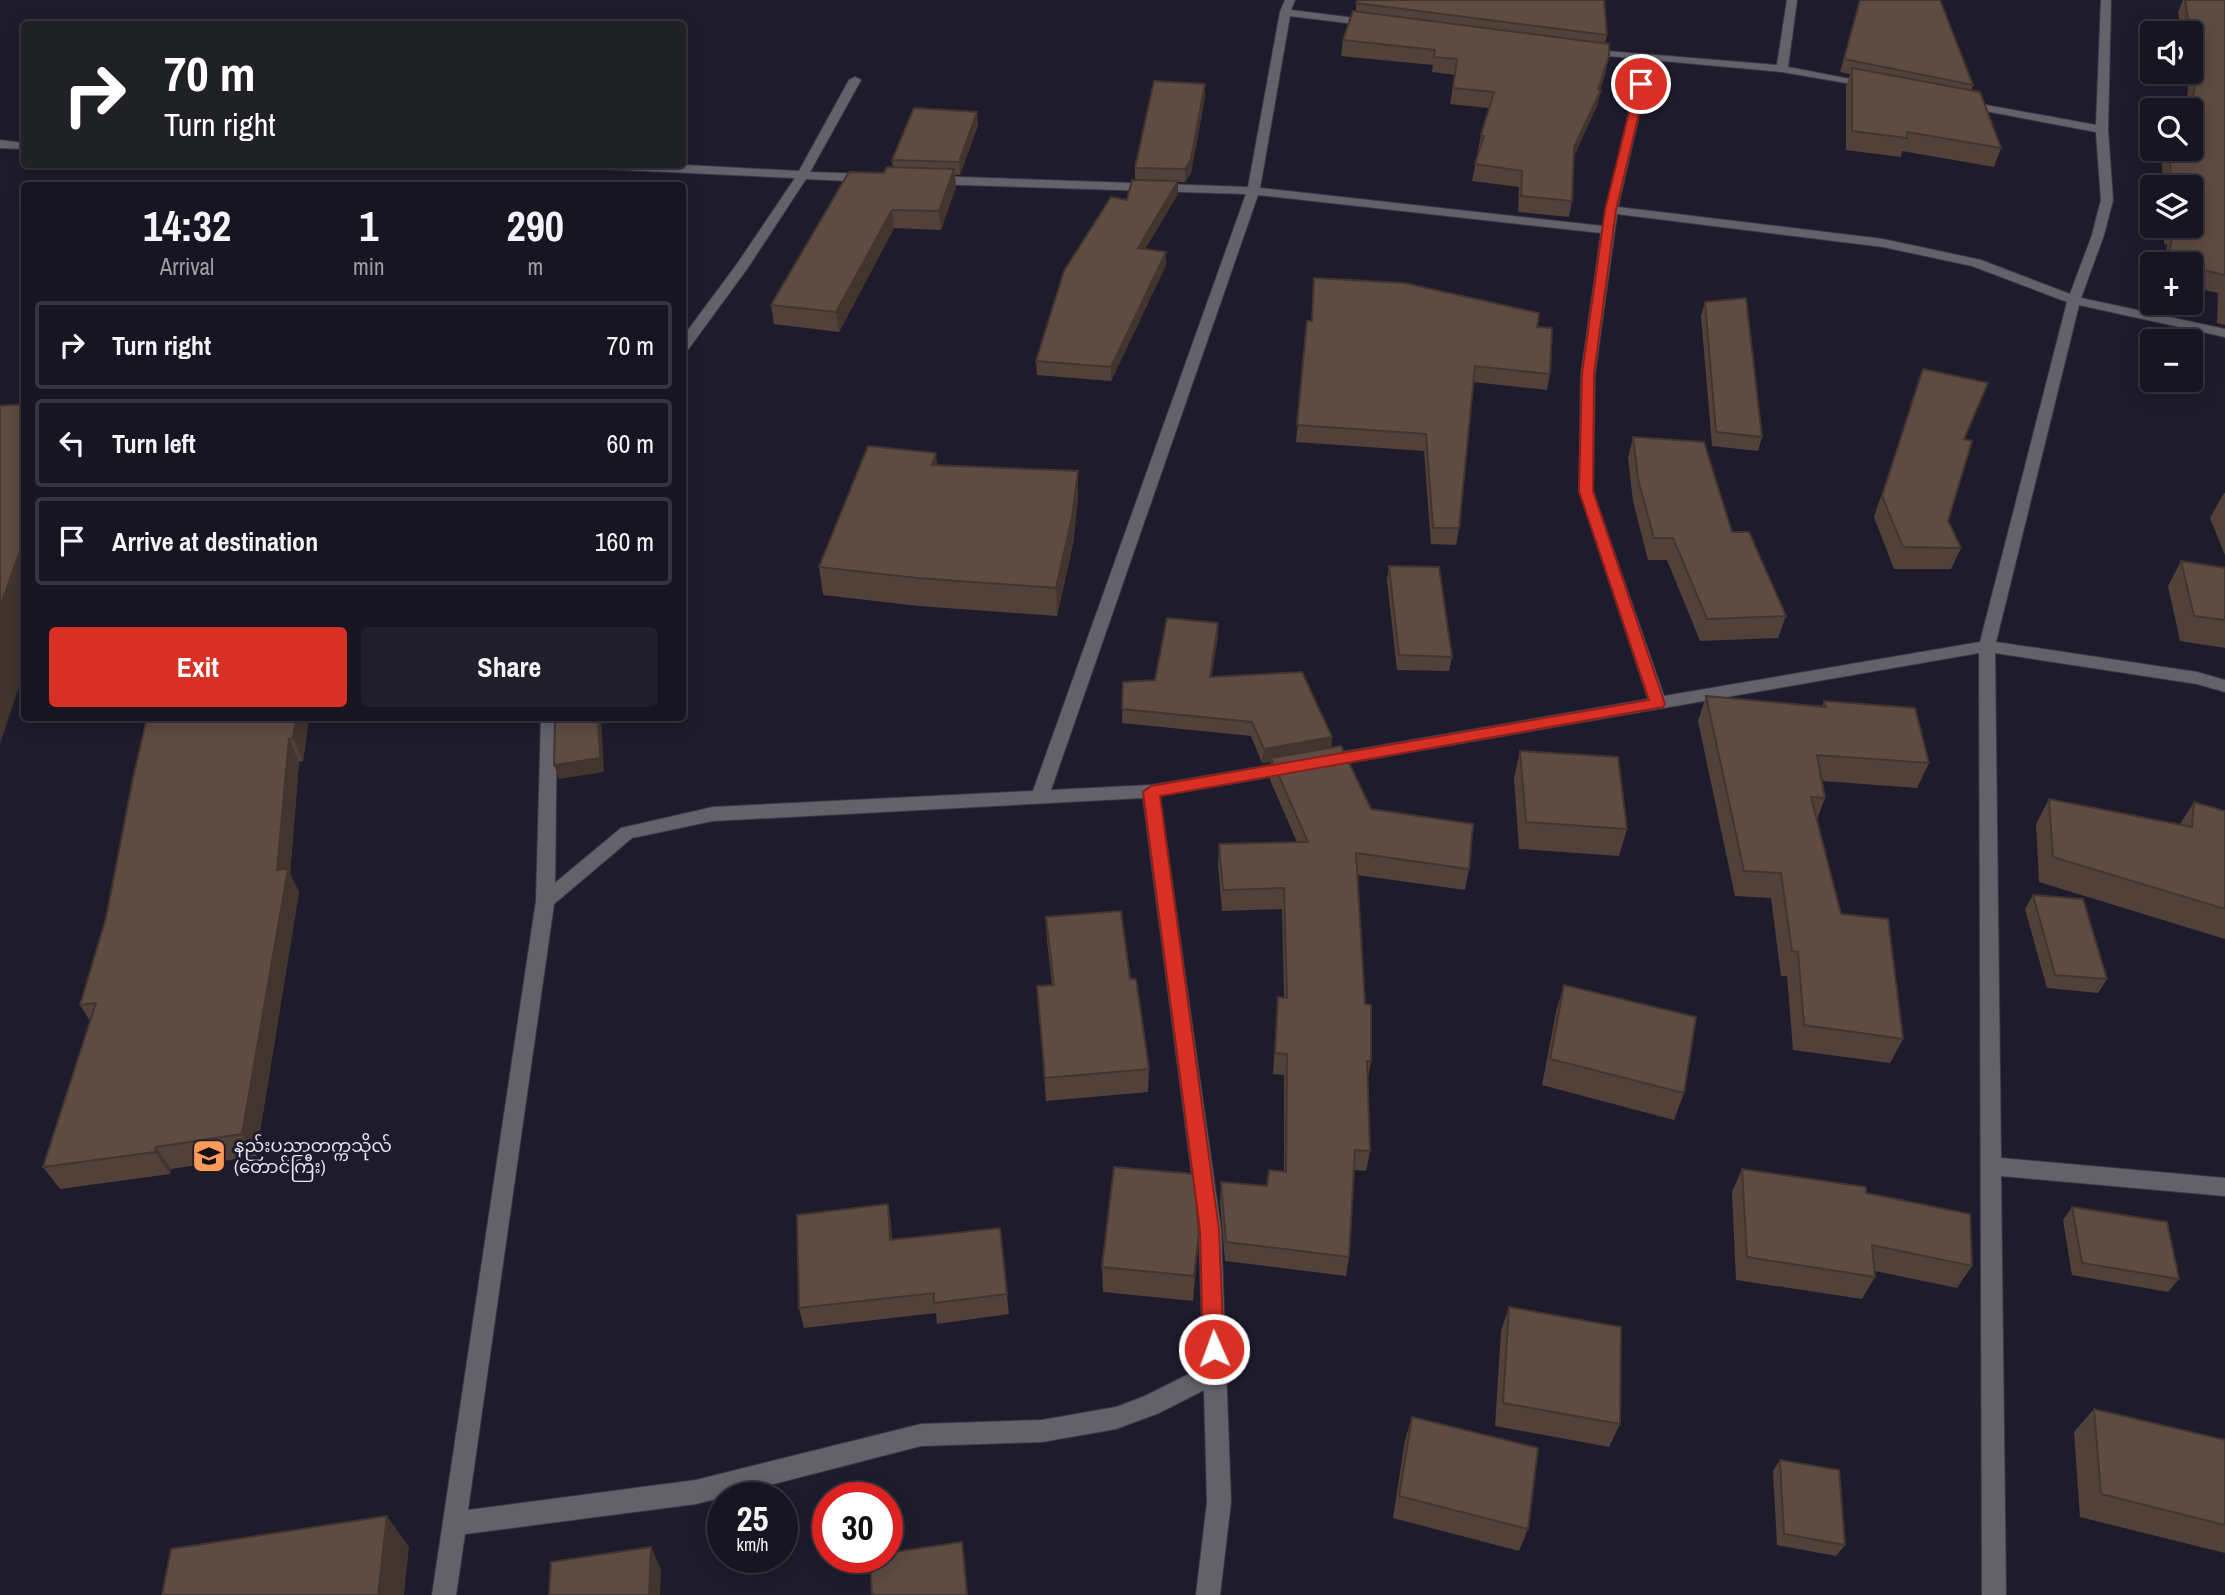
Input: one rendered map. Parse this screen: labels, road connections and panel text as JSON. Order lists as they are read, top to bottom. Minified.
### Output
{"places":{"school or university":["နည်းပညာတက္ကသိုလ် (တောင်ကြီး)"]},"page":{"map_buttons":["+","−"],"turn":["70 m","Turn right"],"eta":["14:32","Arrival","1","min","290","m"],"list":[{"name":"Turn right","value":"70 m"},{"name":"Turn left","value":"60 m"},{"name":"Arrive at destination","value":"160 m"}],"buttons":["Exit","Share"],"speed":"25 km/h","limit":"30"}}
